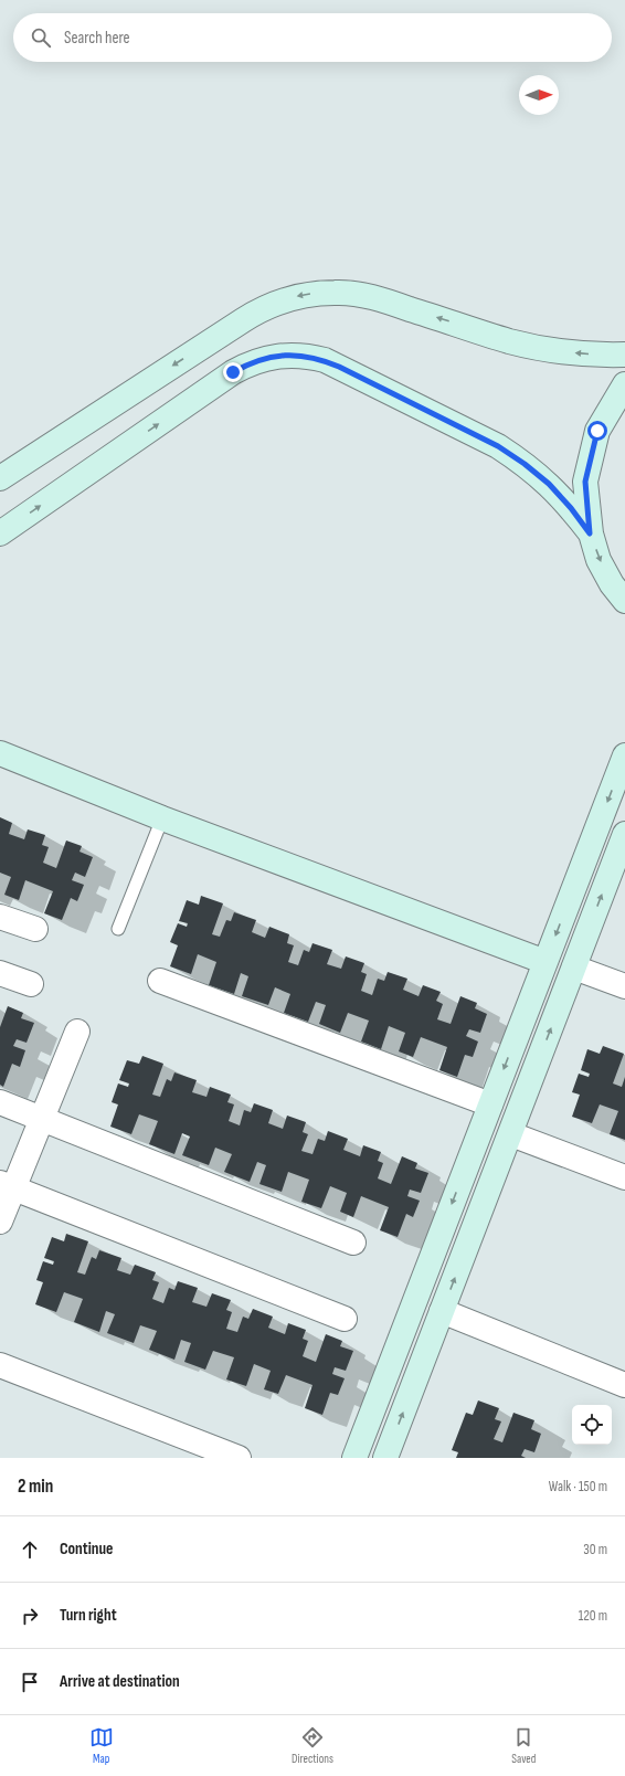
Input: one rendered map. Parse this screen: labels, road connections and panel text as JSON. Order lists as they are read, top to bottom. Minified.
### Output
{"north":"right","page":{"search":"Search here","heading":["2 min","Walk · 150 m"],"list":[["Continue","30 m"],["Turn right","120 m"],"Arrive at destination"],"nav":["Map","Directions","Saved"]}}
